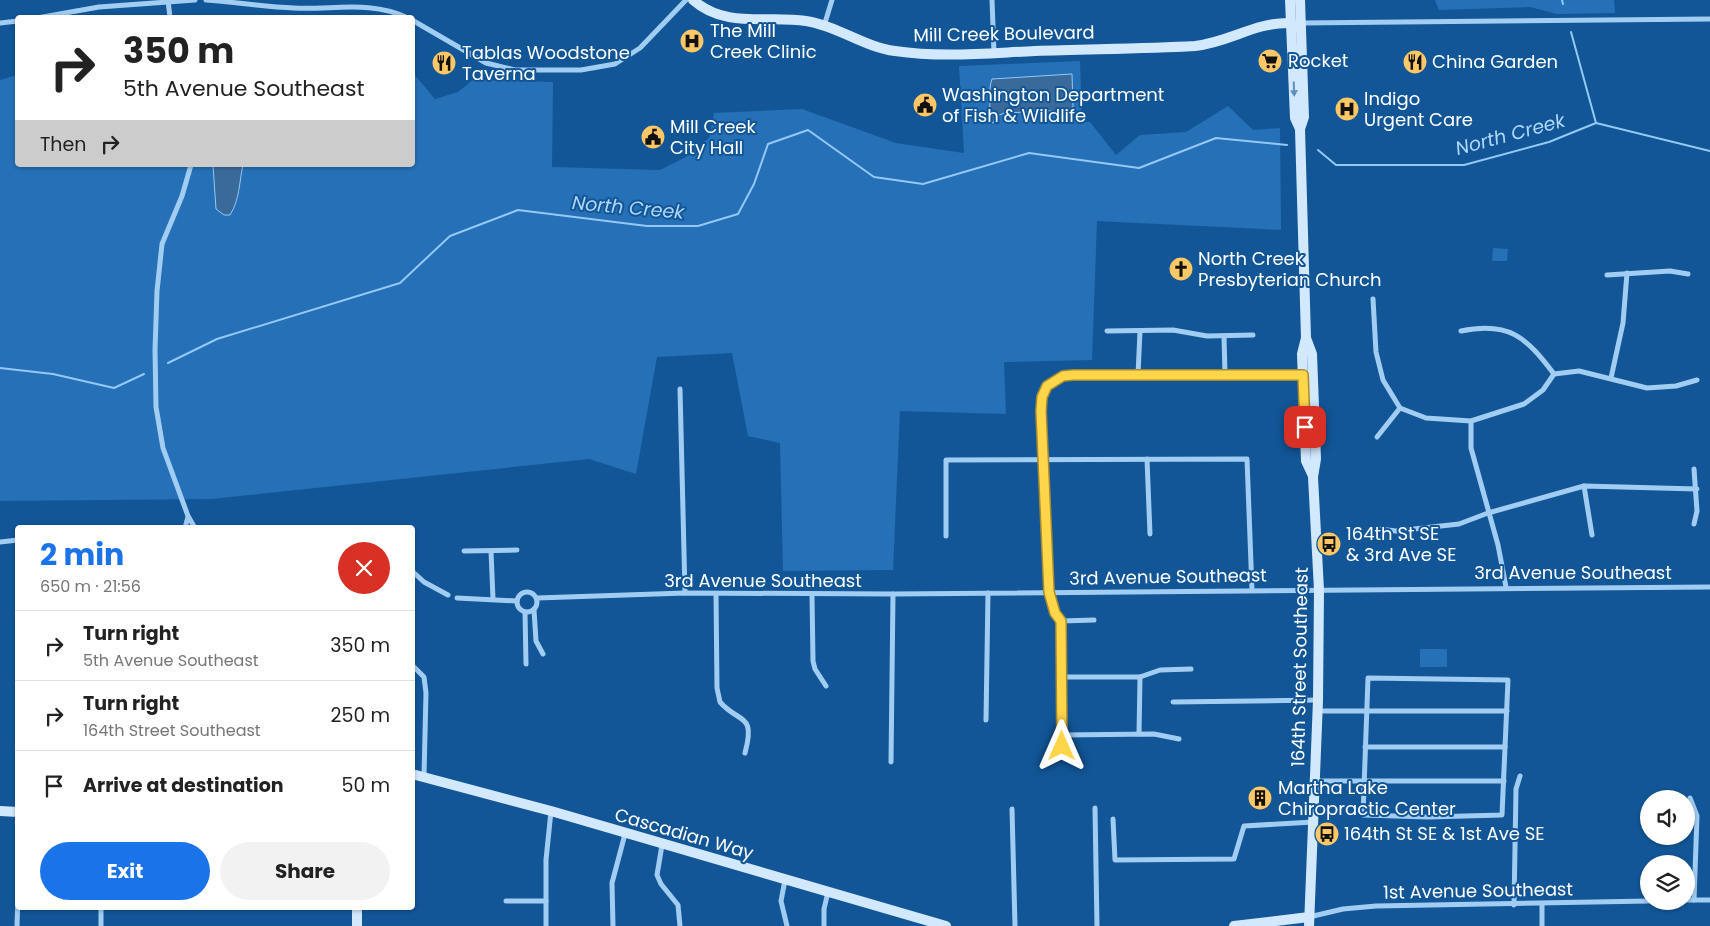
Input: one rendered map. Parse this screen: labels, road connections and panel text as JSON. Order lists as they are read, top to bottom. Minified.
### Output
{"streets":{"street":["Mill Creek Boulevard","3rd Avenue Southeast","164th Street Southeast","Cascadian Way","1st Avenue Southeast"]},"crossings":[["Mill Creek Boulevard","164th Street Southeast"],["3rd Avenue Southeast","164th Street Southeast"],["164th Street Southeast","1st Avenue Southeast"]],"water":["North Creek"],"places":{"hospital":["The Mill Creek Clinic","Indigo Urgent Care"],"supermarket":["Rocket"],"restaurant":["China Garden","Tablas Woodstone Taverna"],"public building":["Washington Department of Fish & Wildlife","Mill Creek City Hall"],"church":["North Creek Presbyterian Church"],"bus stop":["164th St SE & 3rd Ave SE","164th St SE & 1st Ave SE"],"building":["Martha Lake Chiropractic Center"]},"page":{"turn":["350 m","5th Avenue Southeast"],"then":"Then","heading":["2 min","650 m · 21:56"],"list":[{"name":"Turn right","note":"5th Avenue Southeast","value":"350 m"},{"name":"Turn right","note":"164th Street Southeast","value":"250 m"},{"name":"Arrive at destination","value":"50 m"}],"buttons":["Exit","Share"]}}
